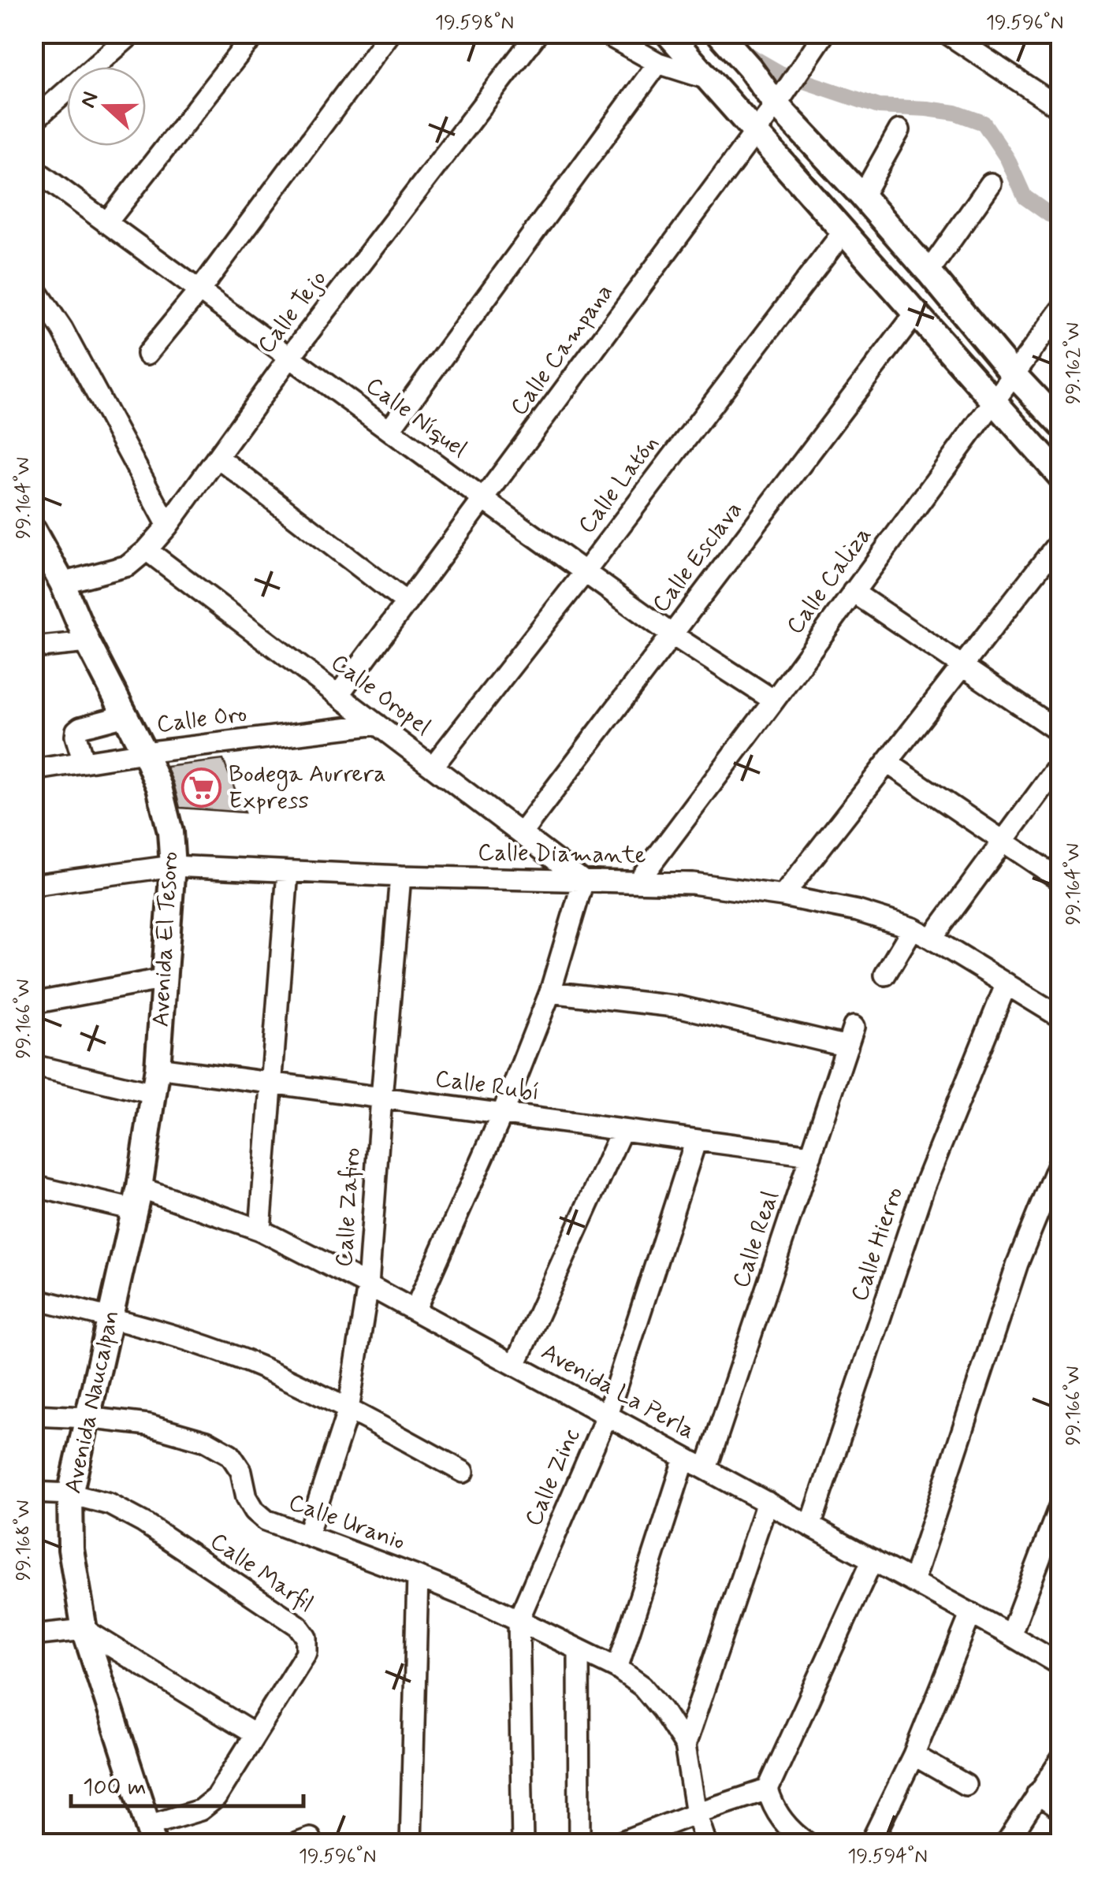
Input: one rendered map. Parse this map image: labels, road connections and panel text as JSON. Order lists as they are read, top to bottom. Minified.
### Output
{"streets":{"main road":["Avenida El Tesoro","Avenida Naucalpan"],"street":["Calle Tejo","Calle Campana","Calle Níquel","Calle Latón","Calle Esclava","Calle Caliza","Calle Oropel","Calle Oro","Calle Diamante","Calle Rubí","Calle Zafiro","Calle Real","Calle Hierro","Avenida La Perla","Calle Zinc","Calle Uranio","Calle Marfil"]},"crossings":[["Calle Tejo","Calle Níquel"],["Calle Tejo","Calle Oropel"],["Calle Tejo","Avenida El Tesoro"],["Calle Campana","Calle Níquel"],["Calle Campana","Calle Oropel"],["Calle Níquel","Calle Latón"],["Calle Níquel","Calle Esclava"],["Calle Níquel","Calle Caliza"],["Calle Latón","Calle Oropel"],["Calle Esclava","Calle Oropel"],["Calle Caliza","Calle Diamante"],["Calle Oropel","Calle Oro"],["Calle Oropel","Calle Diamante"],["Calle Oro","Avenida El Tesoro"],["Calle Diamante","Avenida El Tesoro"],["Calle Diamante","Calle Zafiro"],["Calle Diamante","Calle Hierro"],["Avenida El Tesoro","Calle Rubí"],["Avenida El Tesoro","Avenida La Perla"],["Avenida El Tesoro","Avenida Naucalpan"],["Calle Rubí","Calle Zafiro"],["Calle Rubí","Calle Real"],["Calle Rubí","Calle Zinc"],["Calle Zafiro","Avenida La Perla"],["Calle Zafiro","Calle Uranio"],["Calle Real","Avenida La Perla"],["Calle Hierro","Avenida La Perla"],["Avenida La Perla","Avenida Naucalpan"],["Avenida La Perla","Calle Zinc"],["Avenida Naucalpan","Calle Uranio"],["Avenida Naucalpan","Calle Marfil"],["Calle Zinc","Calle Uranio"]],"places":{"supermarket":["Bodega Aurrera Express"]},"scale_bar":"100 m","north":"left","coordinates":["19.598°N","19.596°N","99.162°W","99.164°W","99.166°W","99.168°W","19.594°N"]}
